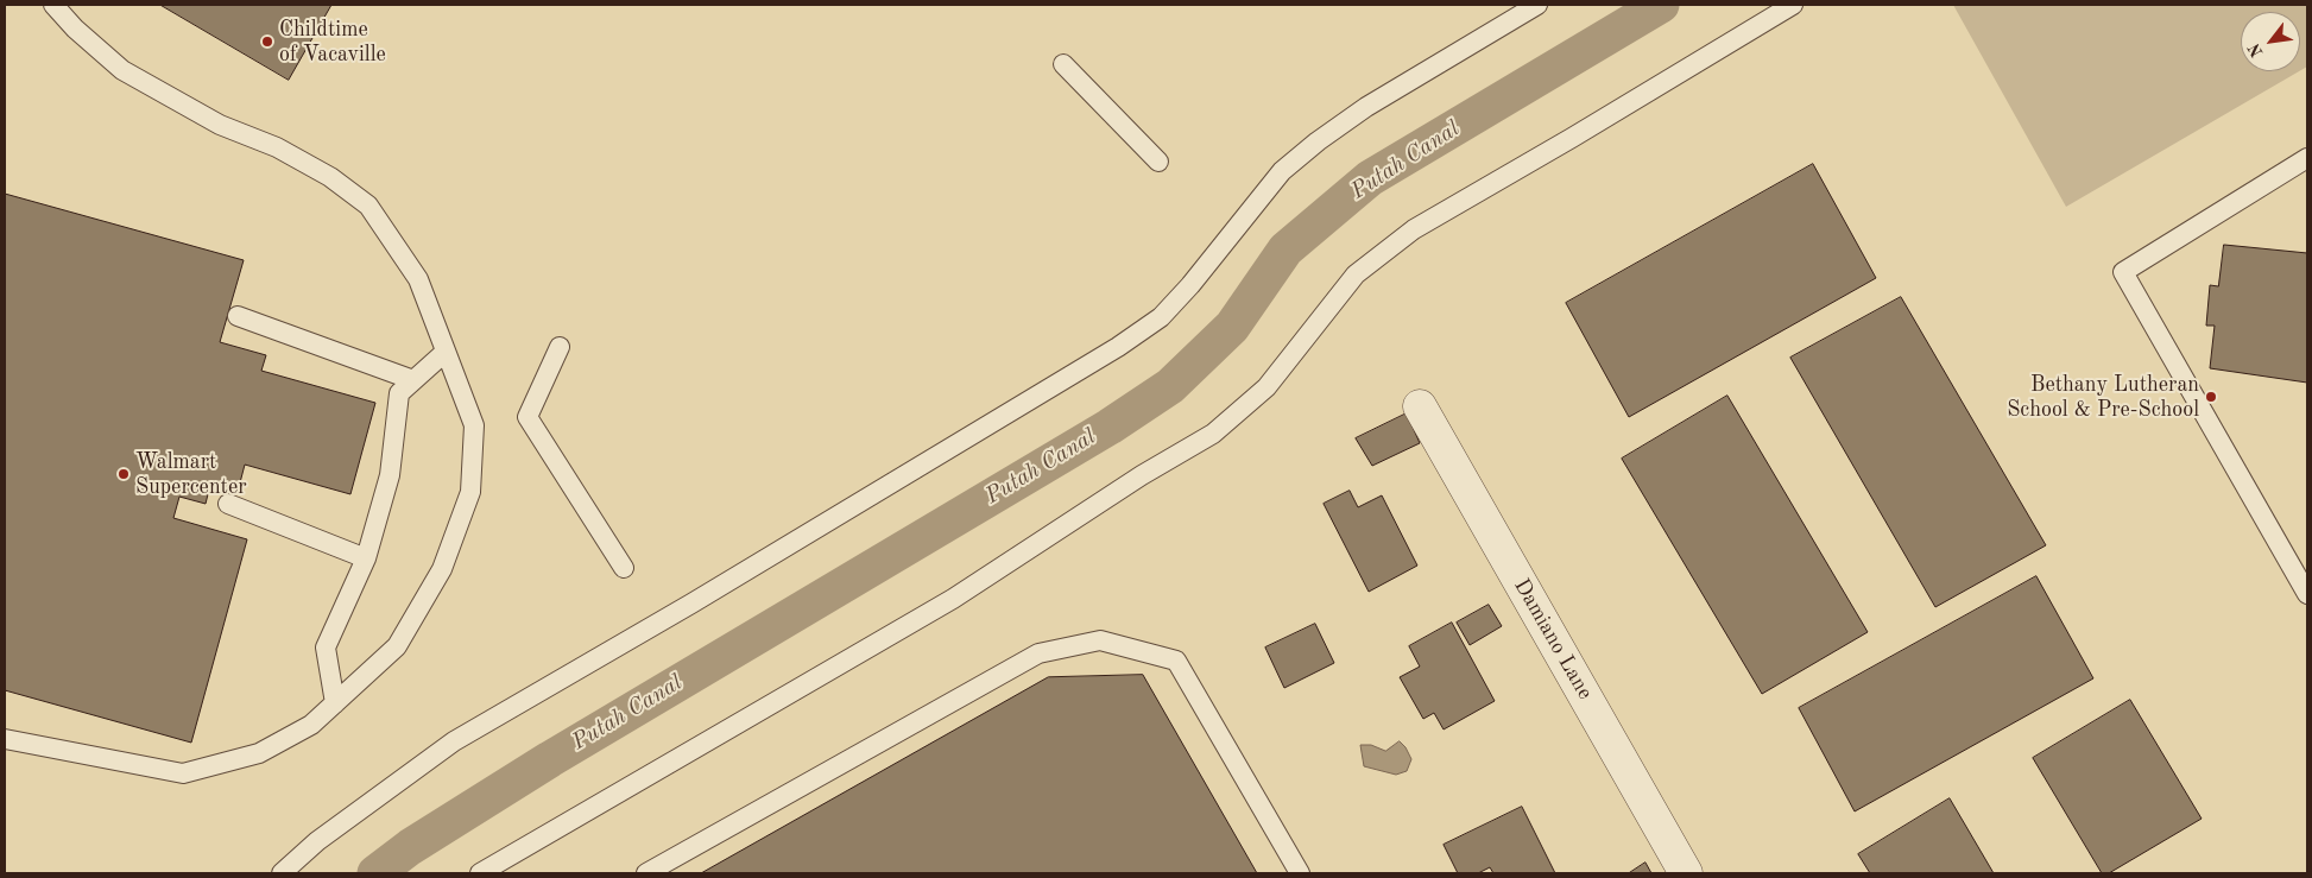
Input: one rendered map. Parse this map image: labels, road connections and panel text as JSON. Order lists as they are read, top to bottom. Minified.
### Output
{"streets":{"street":["Damiano Lane"]},"water":["Putah Canal"],"places":["Childtime of Vacaville","Bethany Lutheran School & Pre-School","Walmart Supercenter"],"north":"bottom left"}
